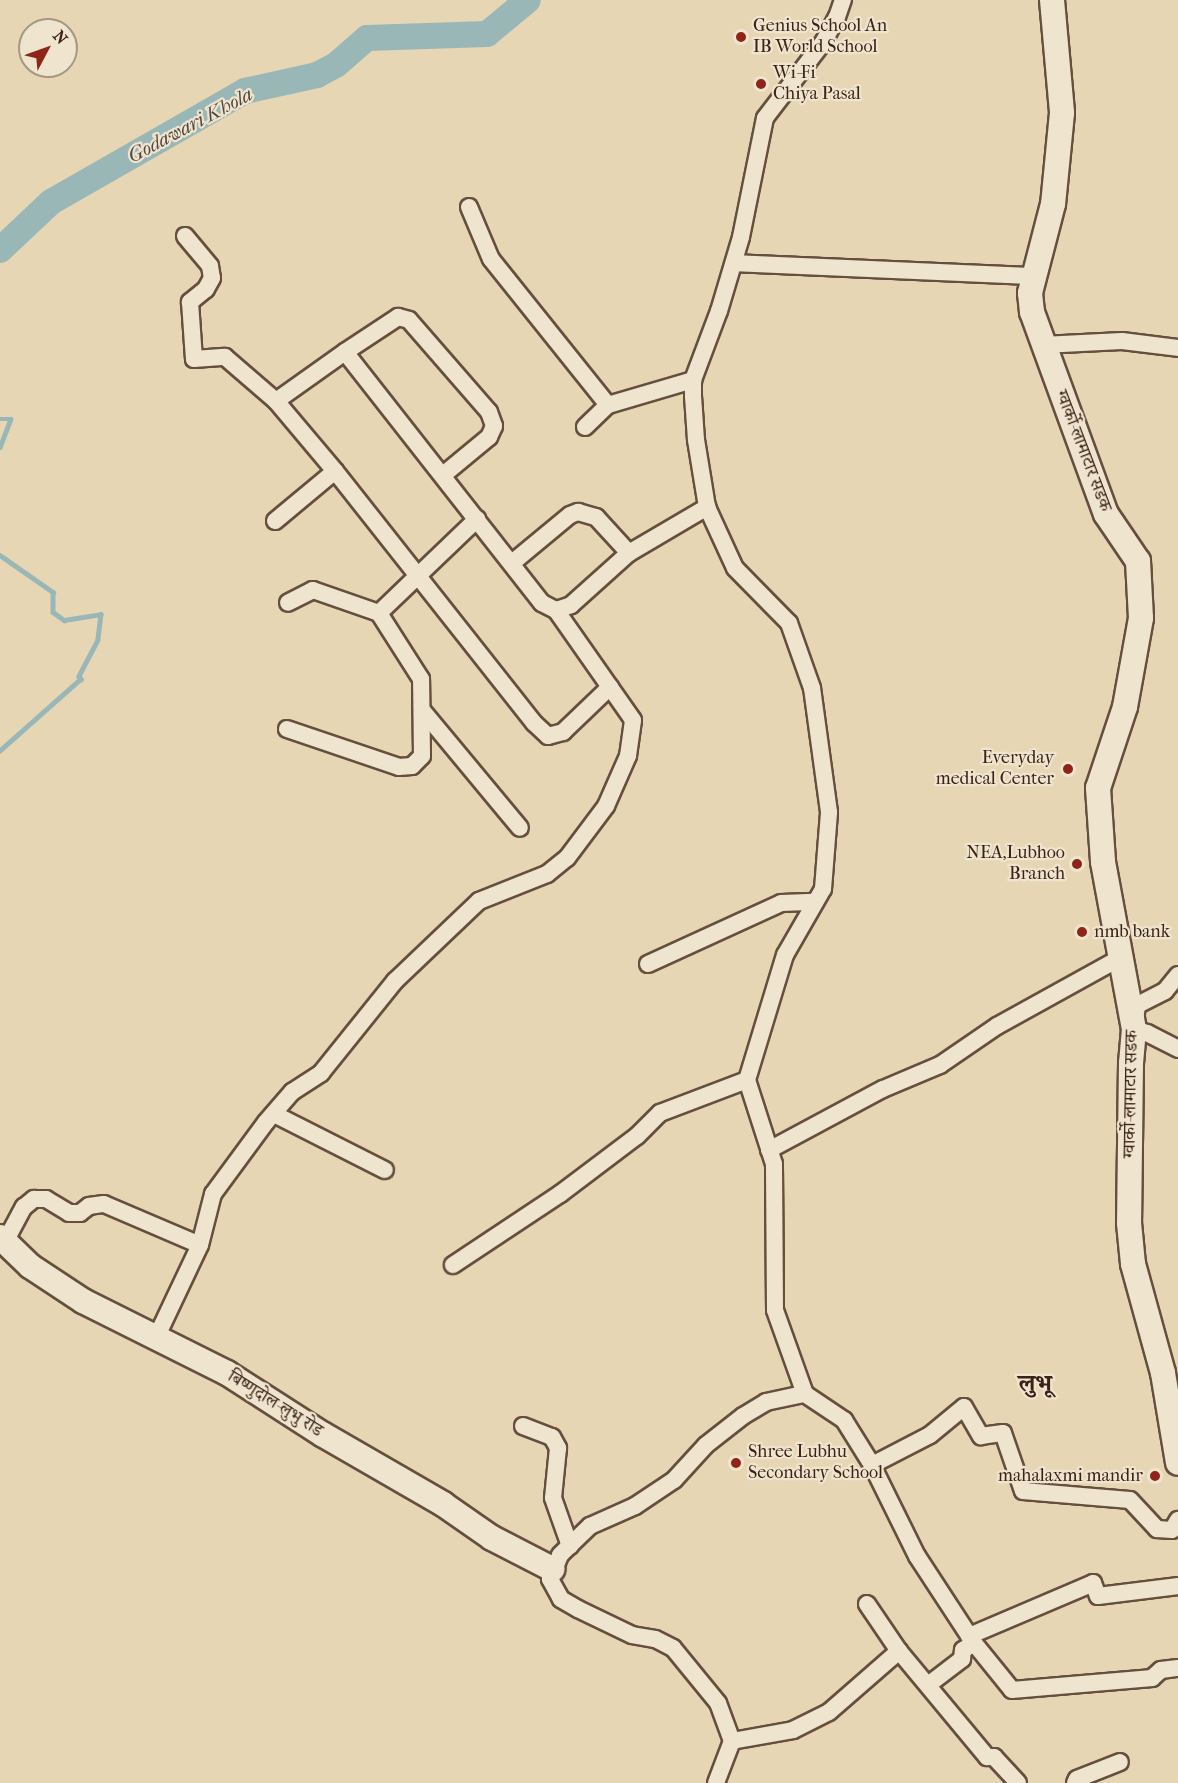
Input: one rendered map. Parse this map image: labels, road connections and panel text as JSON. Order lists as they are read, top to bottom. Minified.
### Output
{"streets":{"main road":["ग्वार्को-लामाटार सडक","बिष्णुदोल-लुभु रोड"]},"districts":["लुभू"],"water":["Godawari Khola"],"places":["Genius School An IB World School","Wi-Fi Chiya Pasal","Everyday medical Center","NEA,Lubhoo Branch","nmb bank","Shree Lubhu Secondary School","mahalaxmi mandir"],"north":"top right"}
